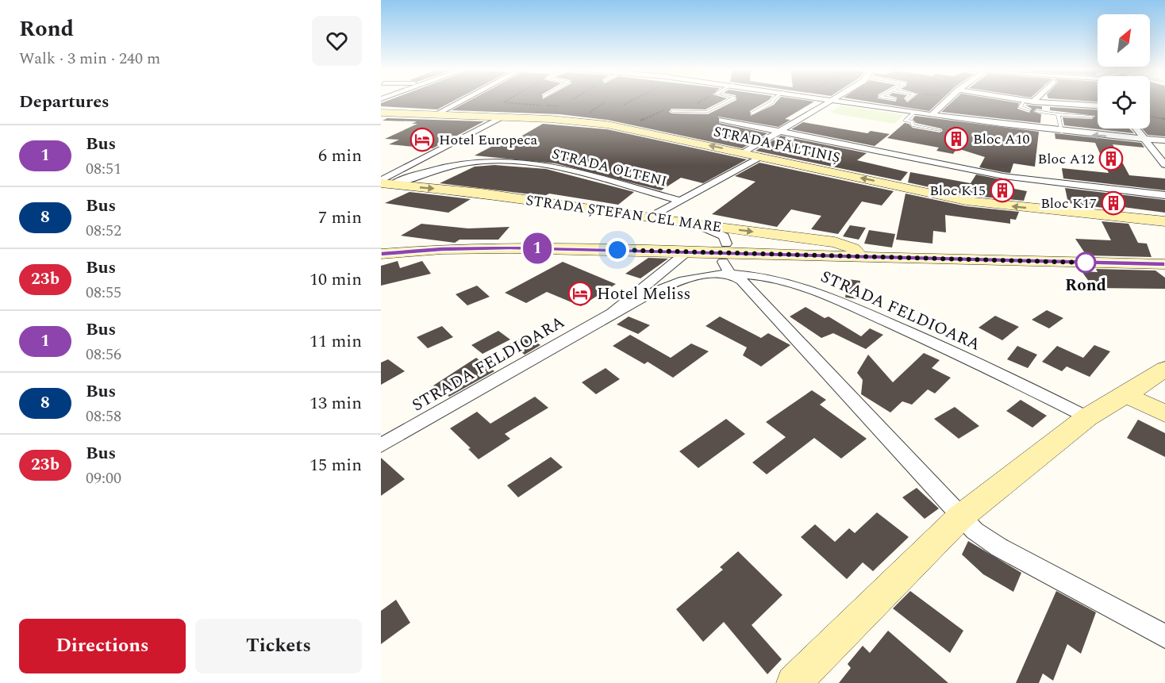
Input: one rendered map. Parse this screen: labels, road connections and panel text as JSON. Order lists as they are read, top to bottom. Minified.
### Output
{"streets":{"street":["STRADA PĂLTINIȘ","STRADA OLTENI","STRADA ȘTEFAN CEL MARE","STRADA FELDIOARA"]},"crossings":[["STRADA OLTENI","STRADA ȘTEFAN CEL MARE"]],"places":{"building":["Bloc A10","Bloc A12","Bloc K15","Bloc K17"],"hotel":["Hotel Europeca","Hotel Meliss"],"other":["Rond"]},"lines":["bus line 1"],"north":"top right","page":{"heading":[["Rond","Walk · 3 min · 240 m"],"Departures"],"on_map":"1","list":[{"mark":"1","name":"Bus","note":"08:51","value":"6 min"},{"mark":"8","name":"Bus","note":"08:52","value":"7 min"},{"mark":"23b","name":"Bus","note":"08:55","value":"10 min"},{"mark":"1","name":"Bus","note":"08:56","value":"11 min"},{"mark":"8","name":"Bus","note":"08:58","value":"13 min"},{"mark":"23b","name":"Bus","note":"09:00","value":"15 min"}],"buttons":["Directions","Tickets"]}}
